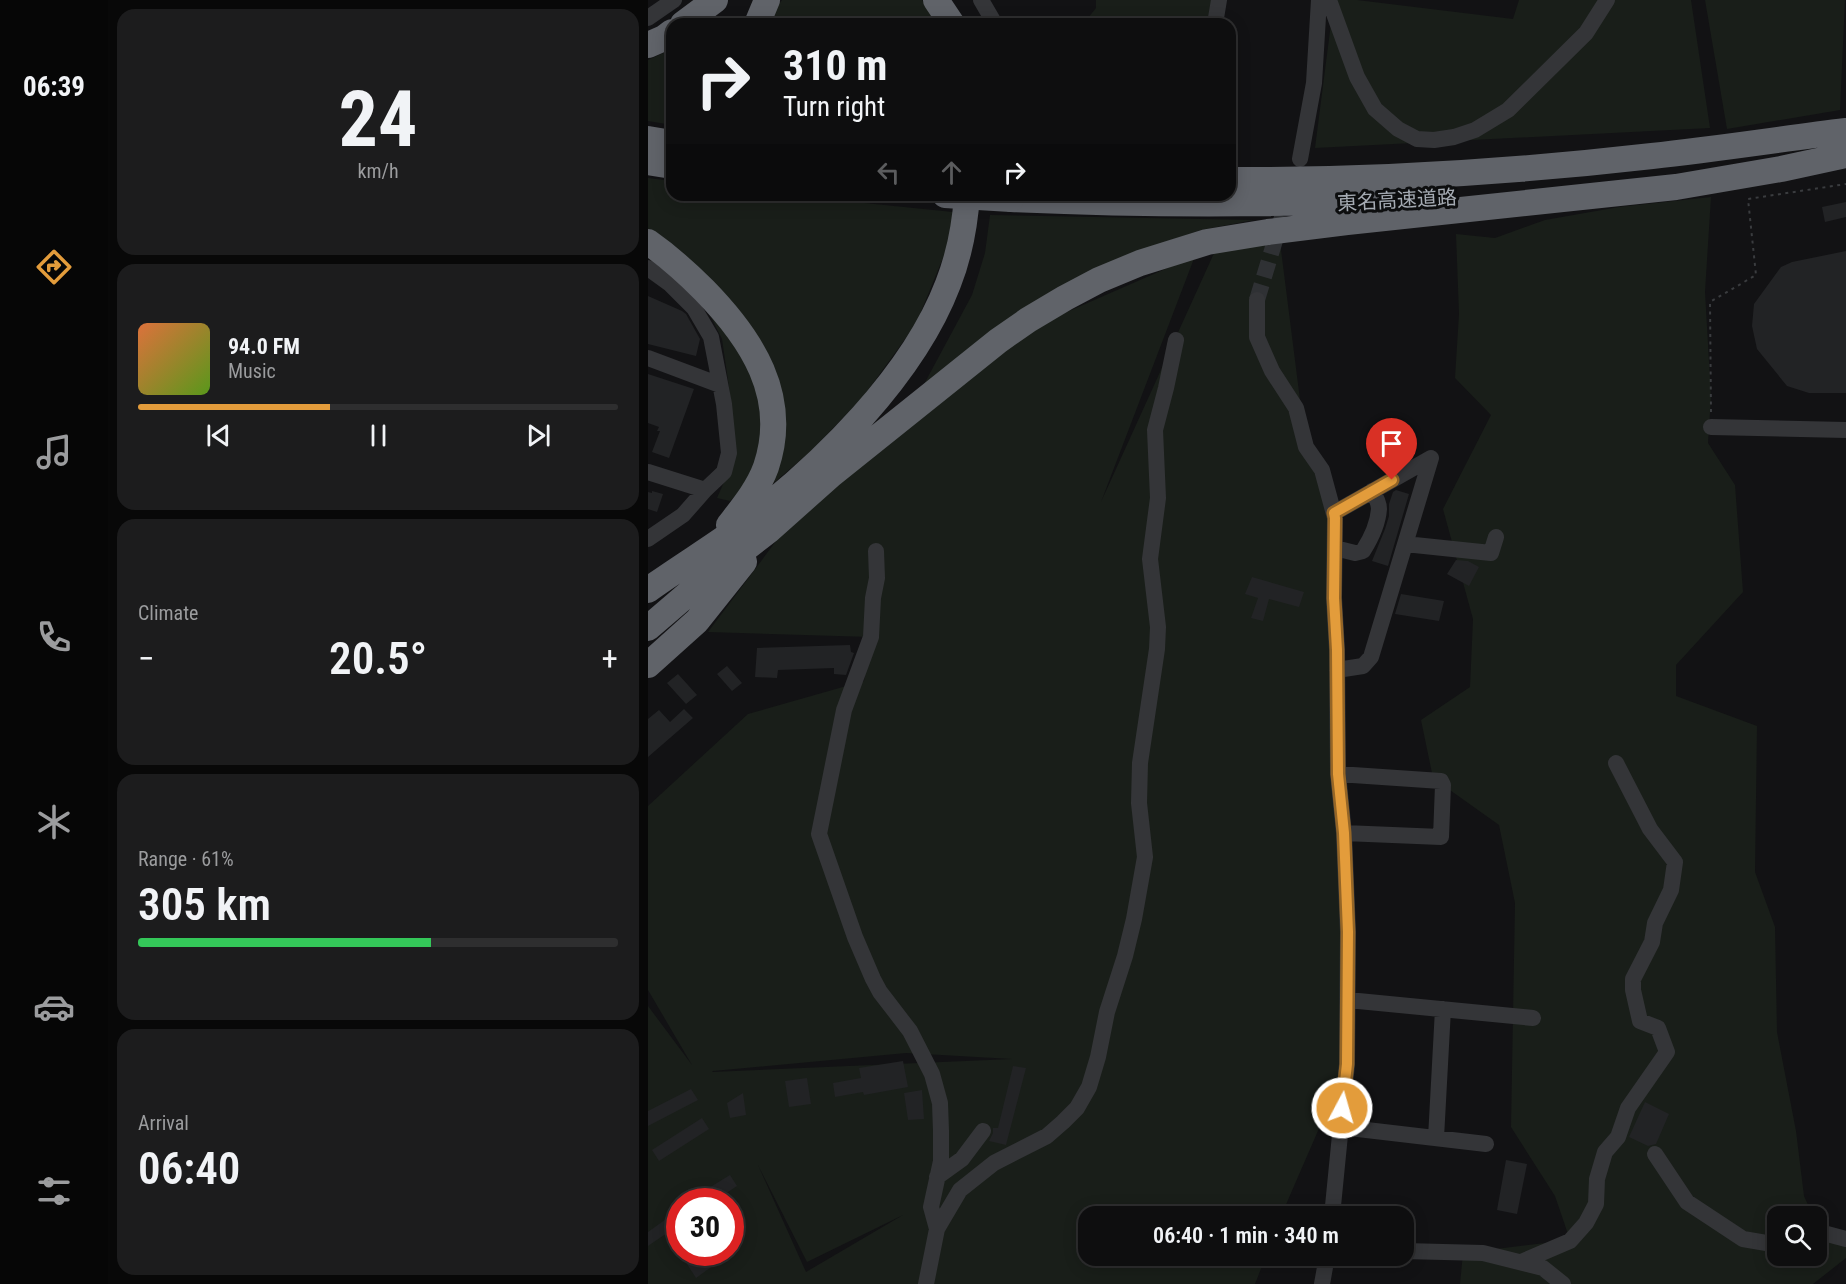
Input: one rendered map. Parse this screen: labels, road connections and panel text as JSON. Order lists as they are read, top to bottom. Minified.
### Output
{"streets":{"highway":["東名高速道路"]},"page":{"tabs":"06:39","tile":[["24","km/h"],"Climate",["Range · 61%","305 km"],["Arrival","06:40"]],"turn":["310 m","Turn right"],"song":["94.0 FM","Music"],"heat":["−","20.5°","+"],"limit":"30","trip":"06:40 · 1 min · 340 m"}}
